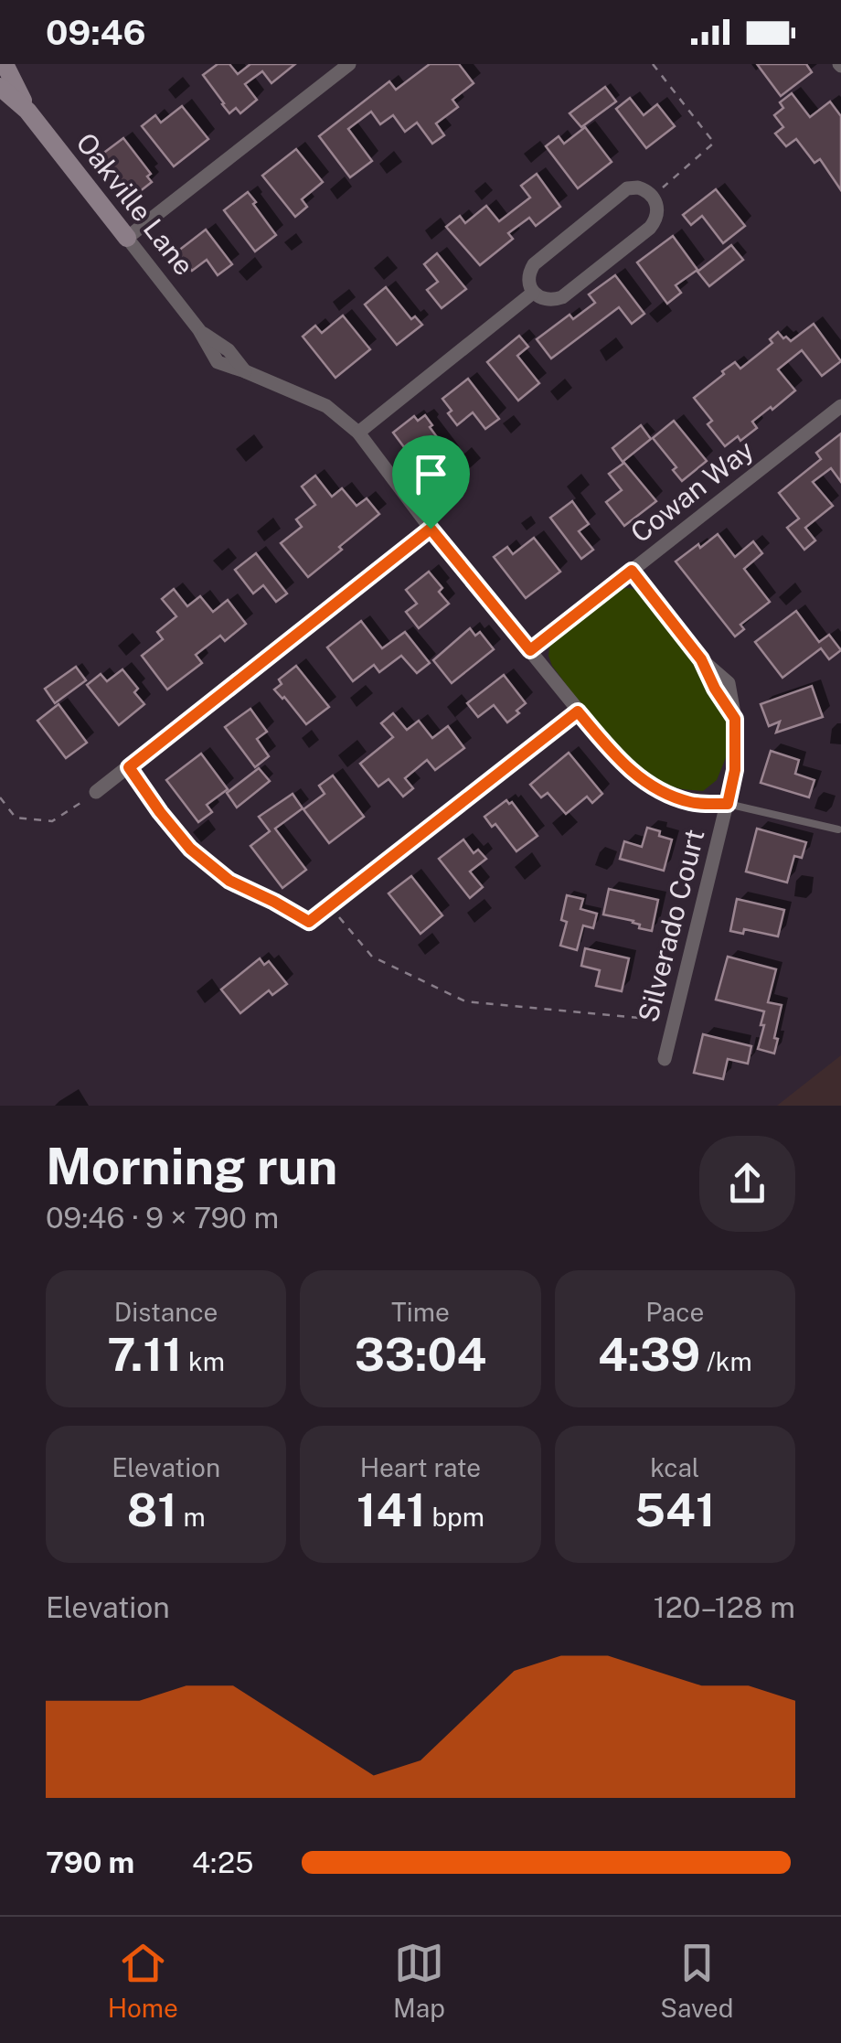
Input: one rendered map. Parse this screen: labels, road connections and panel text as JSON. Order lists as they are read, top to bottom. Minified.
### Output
{"streets":{"street":["Oakville Lane","Cowan Way","Silverado Court"]},"crossings":[["Oakville Lane","Cowan Way"],["Oakville Lane","Silverado Court"],["Cowan Way","Silverado Court"]],"page":{"status":"09:46","heading":["Morning run","09:46 · 9 × 790 m"],"stats":[["Distance","7.11 km"],["Time","33:04"],["Pace","4:39 /km"],["Elevation","81 m"],["Heart rate","141 bpm"],["kcal","541"]],"chart":["Elevation","120–128 m"],"list":[{"name":"790 m","note":"4:25"}],"tabs":["Home","Map","Saved"]}}
